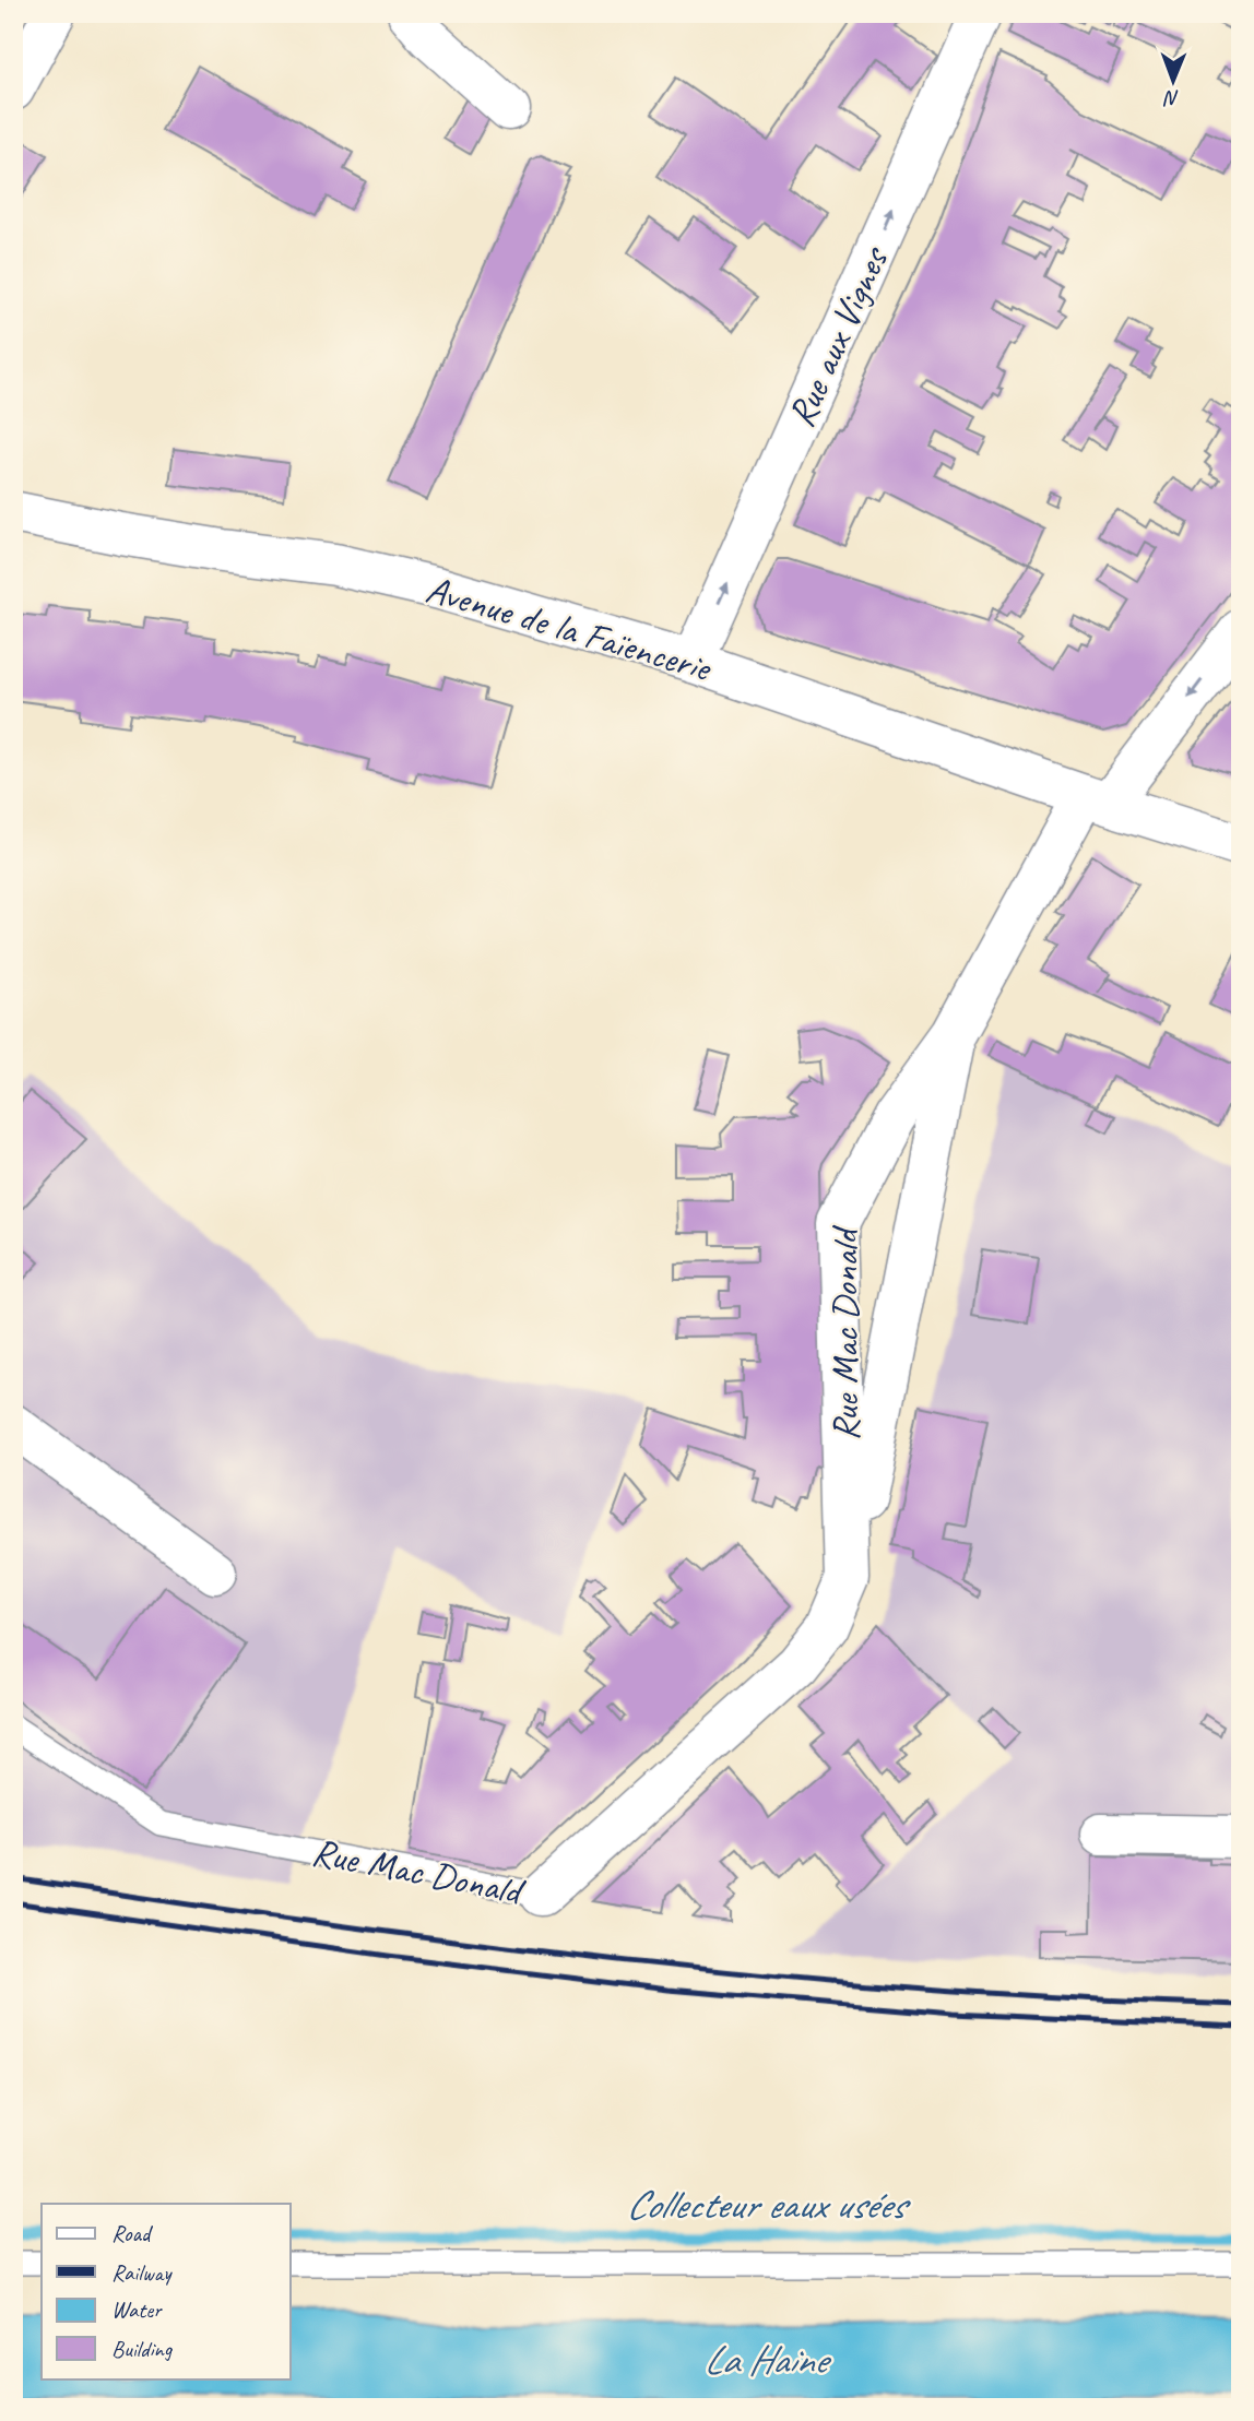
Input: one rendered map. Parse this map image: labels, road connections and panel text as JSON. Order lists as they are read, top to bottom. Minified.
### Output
{"streets":{"street":["Rue aux Vignes","Avenue de la Faïencerie","Rue Mac Donald"]},"crossings":[["Rue aux Vignes","Avenue de la Faïencerie"],["Avenue de la Faïencerie","Rue Mac Donald"]],"one_way":["Rue aux Vignes"],"water":["Collecteur eaux usées","La Haine"],"legend":["Road","Railway","Water","Building"],"north":"bottom"}
